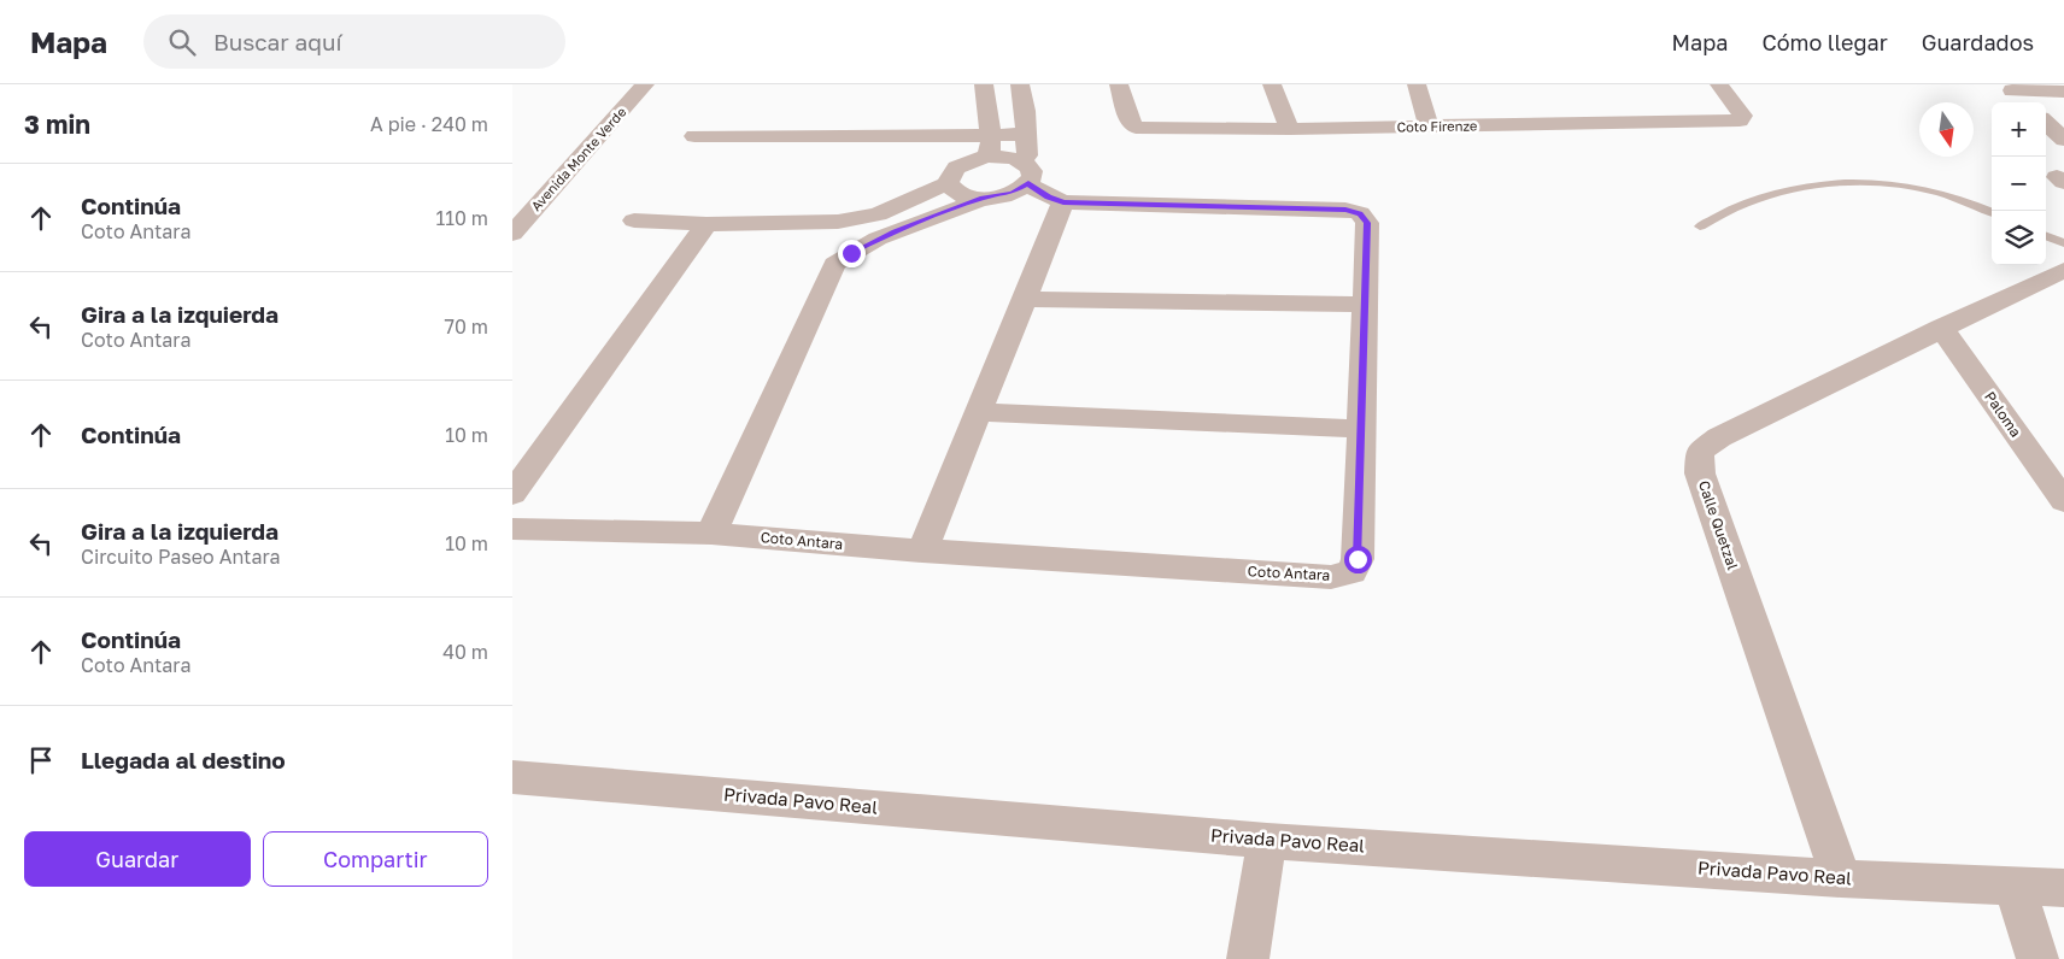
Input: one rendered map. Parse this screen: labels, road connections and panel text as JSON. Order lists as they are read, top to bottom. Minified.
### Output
{"streets":{"street":["Coto Firenze","Avenida Monte Verde","Paloma","Calle Quetzal","Coto Antara","Privada Pavo Real"]},"crossings":[["Paloma","Calle Quetzal"],["Calle Quetzal","Privada Pavo Real"]],"north":"bottom","page":{"header":"Mapa","search":"Buscar aquí","nav":["Mapa","Cómo llegar","Guardados"],"heading":["3 min","A pie · 240 m"],"map_buttons":["+","−"],"list":[["Continúa","Coto Antara","110 m"],["Gira a la izquierda","Coto Antara","70 m"],["Continúa","10 m"],["Gira a la izquierda","Circuito Paseo Antara","10 m"],["Continúa","Coto Antara","40 m"],"Llegada al destino"],"buttons":["Guardar","Compartir"]}}
